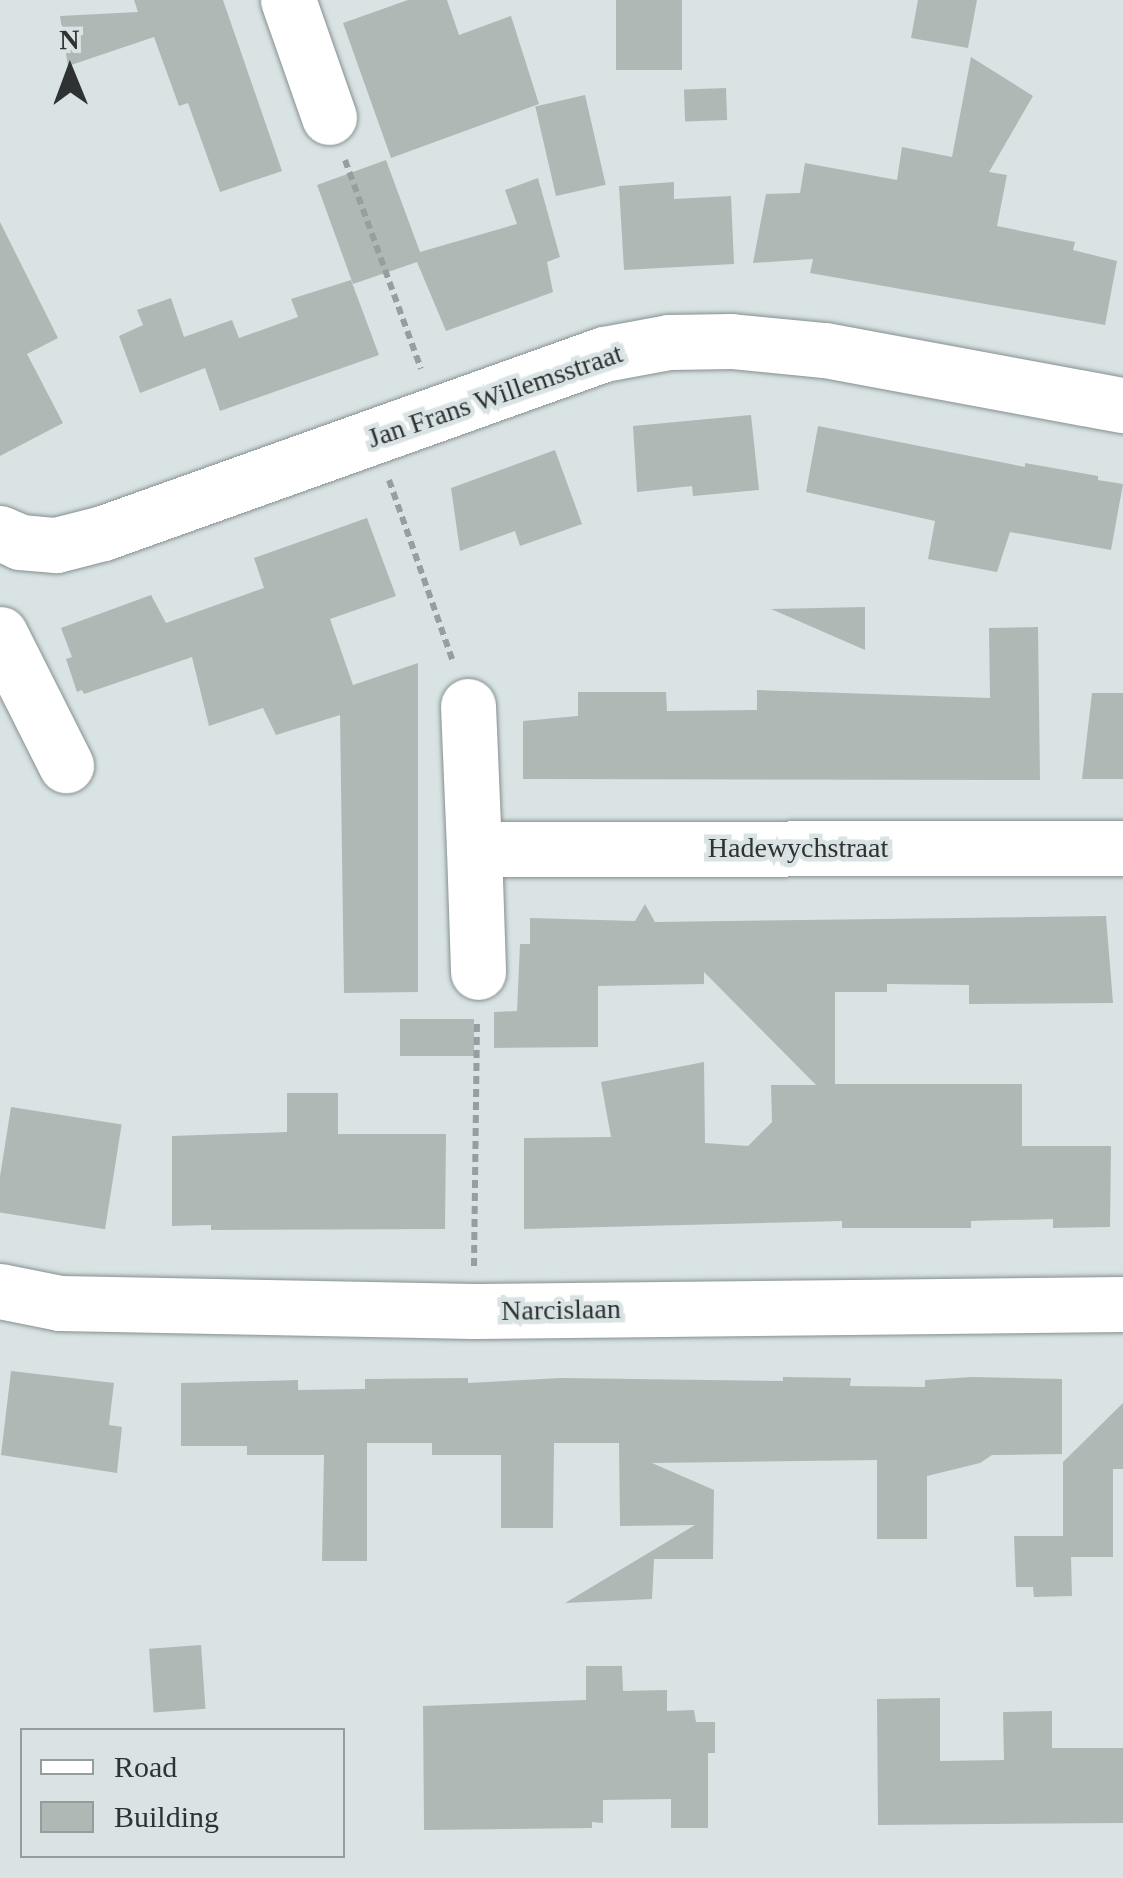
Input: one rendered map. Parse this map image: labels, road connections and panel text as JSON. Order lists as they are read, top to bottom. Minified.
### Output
{"streets":{"street":["Jan Frans Willemsstraat","Hadewychstraat","Narcislaan"]},"legend":["Road","Building"],"north":"top"}
